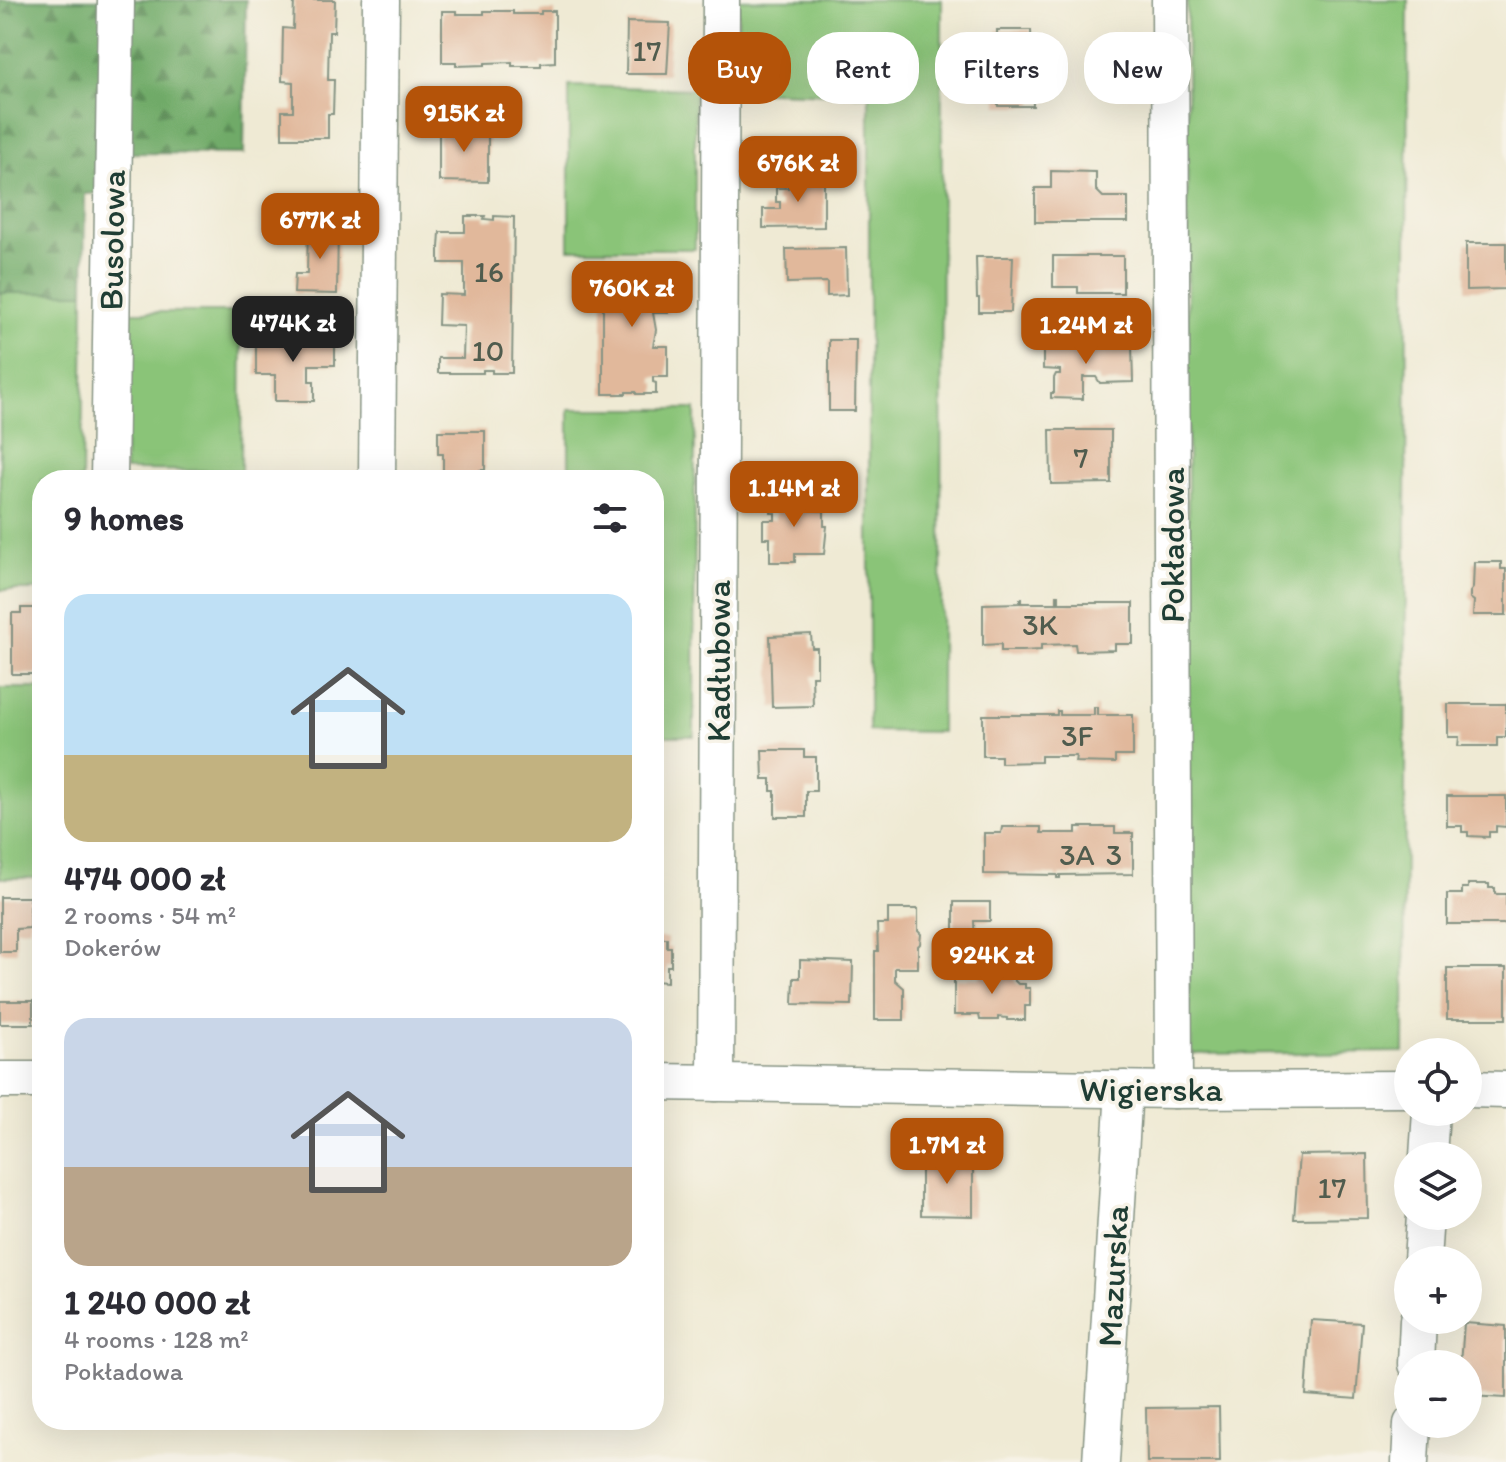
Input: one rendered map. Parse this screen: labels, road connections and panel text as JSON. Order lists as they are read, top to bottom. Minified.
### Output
{"streets":{"street":["Busolowa","Pokładowa","Kadłubowa","Wigierska","Mazurska"]},"crossings":[["Pokładowa","Wigierska"],["Kadłubowa","Wigierska"],["Wigierska","Mazurska"]],"house_numbers":["17","16","10","7","3K","3F","3A","3","17"],"page":{"chip":["Buy","Rent","Filters","New"],"price":["915K zł","676K zł","677K zł","760K zł","474K zł","1.24M zł","1.14M zł","924K zł","1.7M zł"],"heading":"9 homes","list":[{"name":"474 000 zł","note":"2 rooms · 54 m² · Dokerów"},{"name":"1 240 000 zł","note":"4 rooms · 128 m² · Pokładowa"}],"map_buttons":["+","−"]}}
